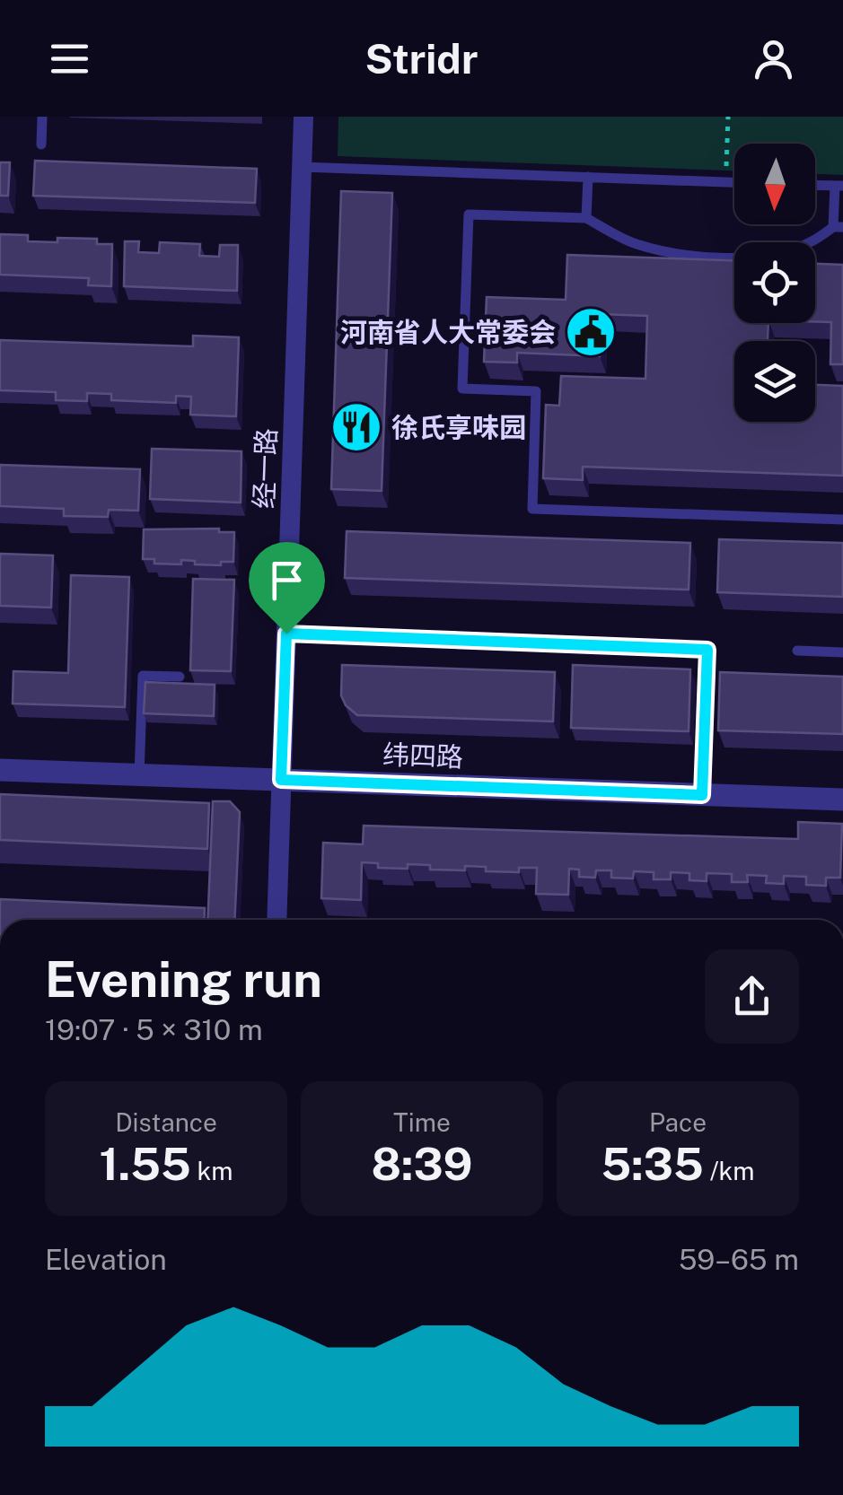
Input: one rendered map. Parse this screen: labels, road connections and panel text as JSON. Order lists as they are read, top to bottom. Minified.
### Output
{"streets":{"street":["经一路","纬四路"]},"crossings":[["经一路","纬四路"]],"places":{"public building":["河南省人大常委会"],"restaurant":["徐氏享味园"]},"north":"bottom","page":{"header":"Stridr","heading":["Evening run","19:07 · 5 × 310 m"],"stats":[["Distance","1.55 km"],["Time","8:39"],["Pace","5:35 /km"]],"chart":["Elevation","59–65 m"]}}
